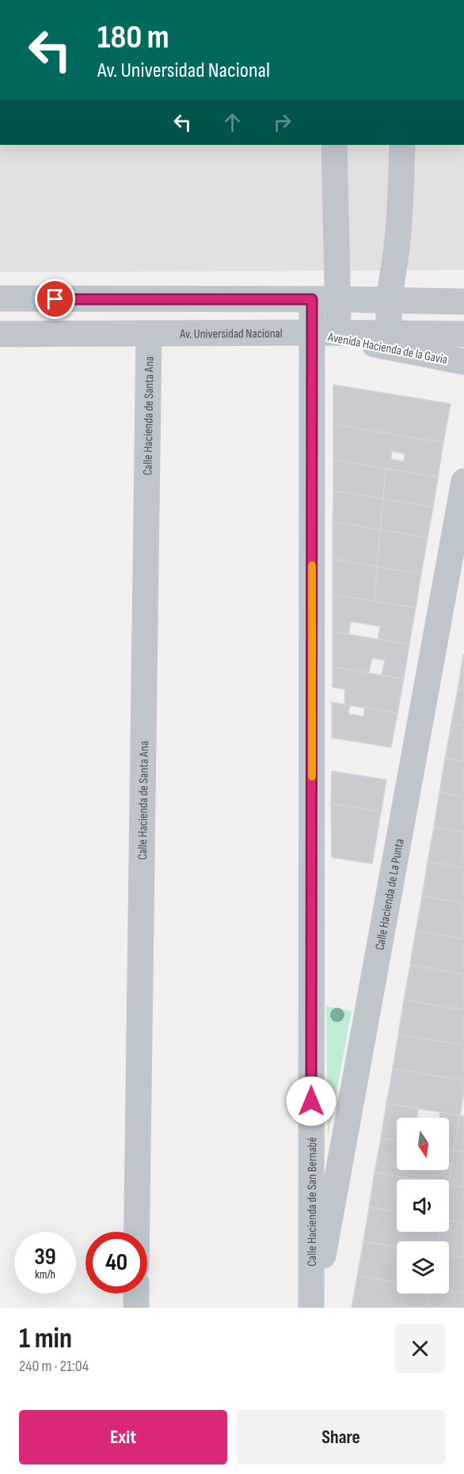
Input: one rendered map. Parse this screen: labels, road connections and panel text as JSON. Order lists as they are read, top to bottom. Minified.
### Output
{"streets":{"street":["Av. Universidad Nacional","Avenida Hacienda de la Gavia","Calle Hacienda de Santa Ana","Calle Hacienda de La Punta","Calle Hacienda de San Bernabé"]},"crossings":[["Av. Universidad Nacional","Avenida Hacienda de la Gavia"],["Av. Universidad Nacional","Calle Hacienda de Santa Ana"],["Av. Universidad Nacional","Calle Hacienda de San Bernabé"],["Avenida Hacienda de la Gavia","Calle Hacienda de San Bernabé"],["Calle Hacienda de La Punta","Calle Hacienda de San Bernabé"]],"north":"bottom","page":{"turn":["180 m","Av. Universidad Nacional"],"speed":"39 km/h","limit":"40","heading":["1 min","240 m · 21:04"],"buttons":["Exit","Share"]}}
